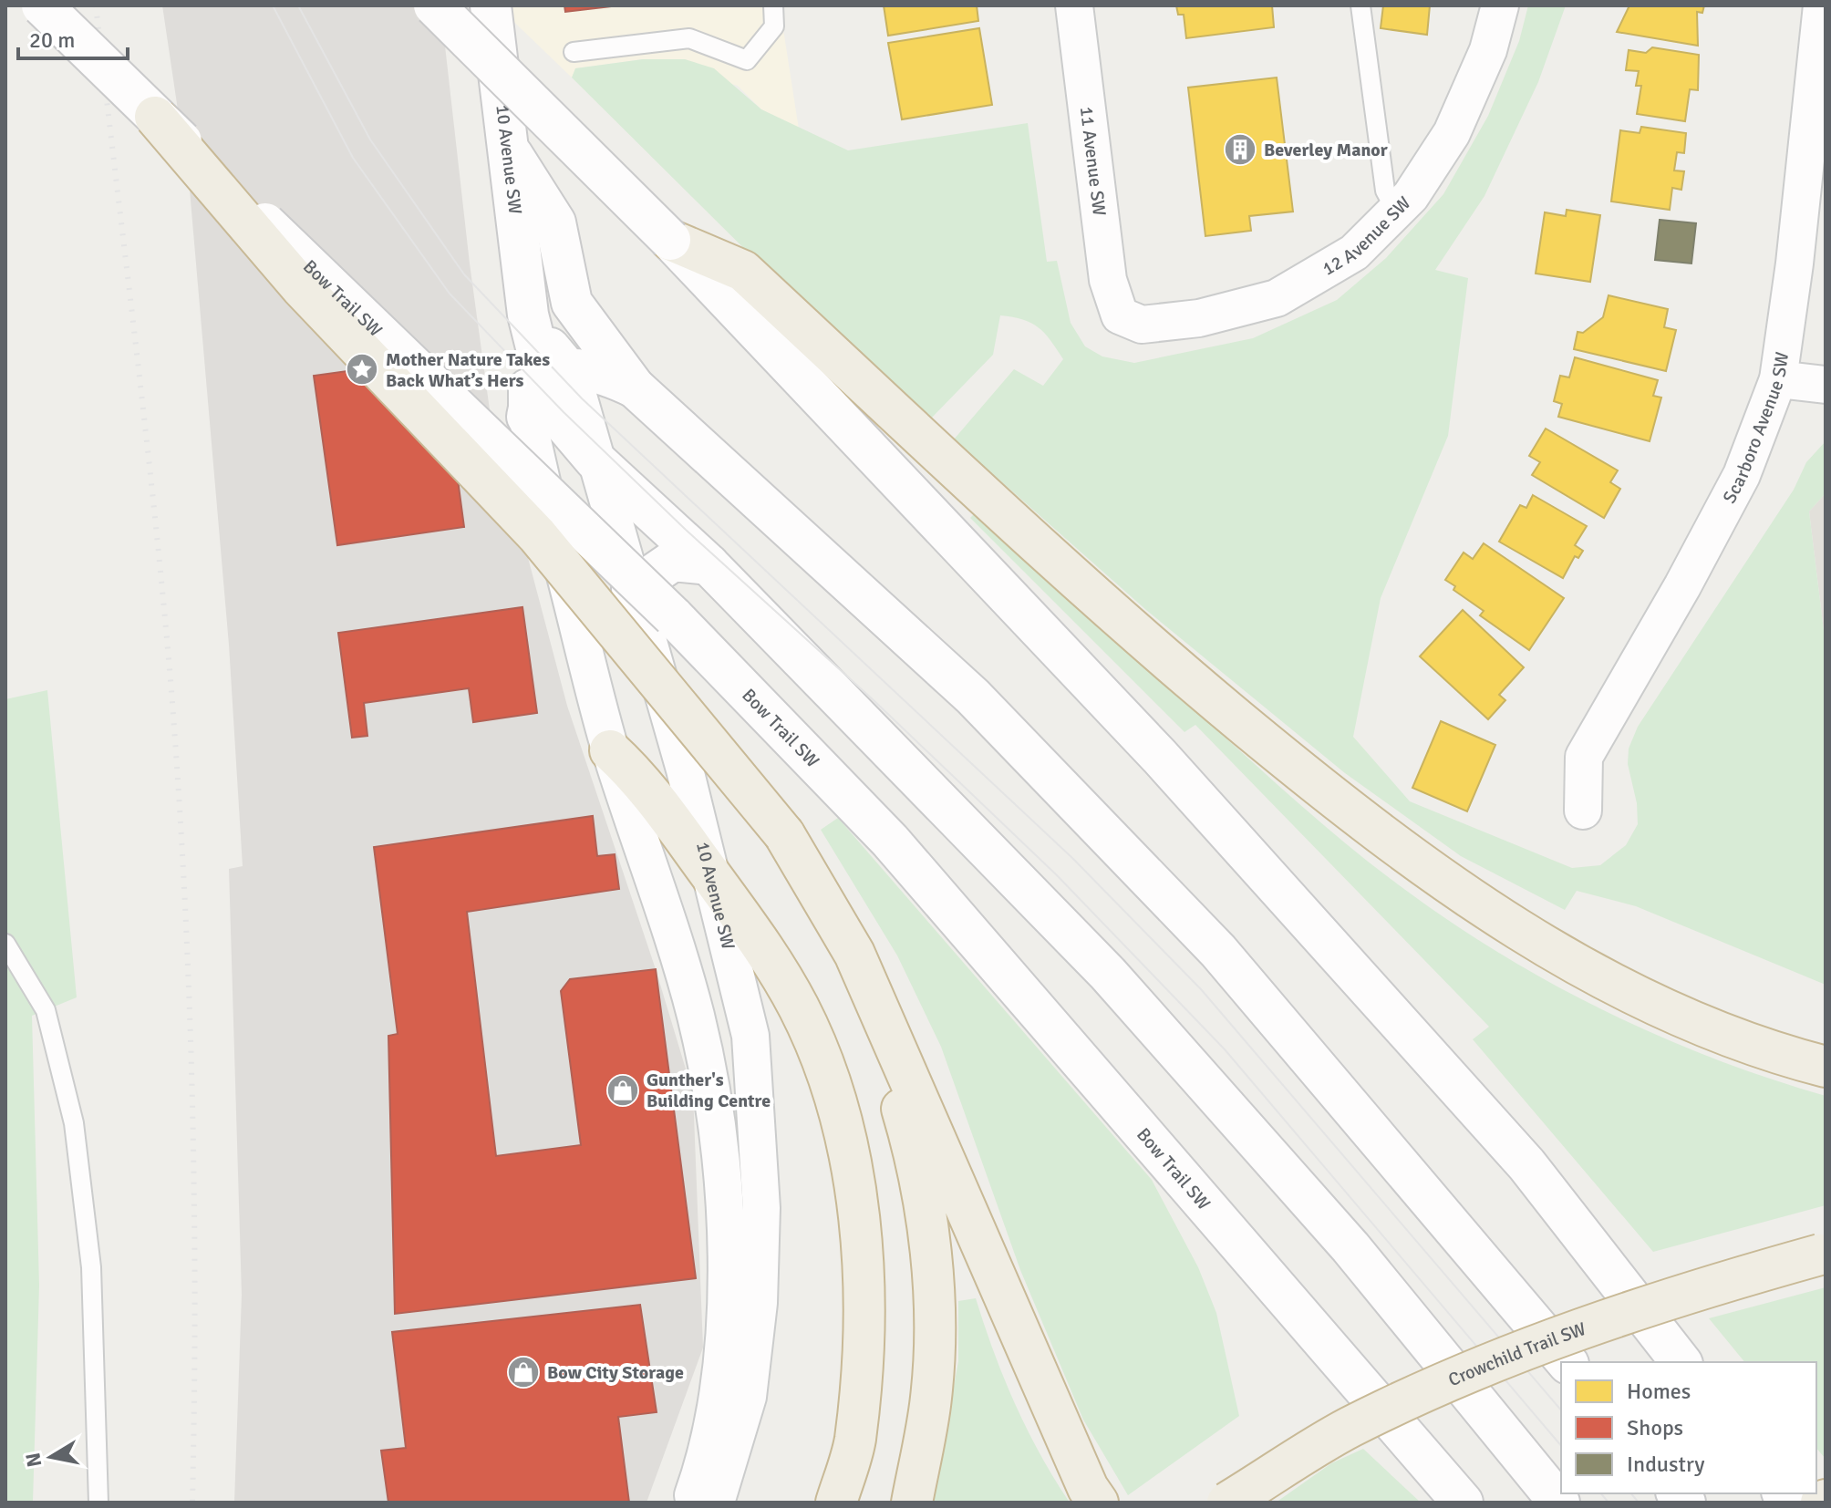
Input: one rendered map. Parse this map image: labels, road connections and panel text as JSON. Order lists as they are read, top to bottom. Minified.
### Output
{"streets":{"highway":["Crowchild Trail SW"],"main road":["10 Avenue SW","Bow Trail SW"],"street":["11 Avenue SW","12 Avenue SW","Scarboro Avenue SW"]},"crossings":[["11 Avenue SW","12 Avenue SW"]],"places":{"building":["Beverley Manor"],"place":["Mother Nature Takes Back What’s Hers"],"shop":["Gunther's Building Centre","Bow City Storage"]},"legend":["Homes","Shops","Industry"],"scale_bar":"20 m","north":"left"}
